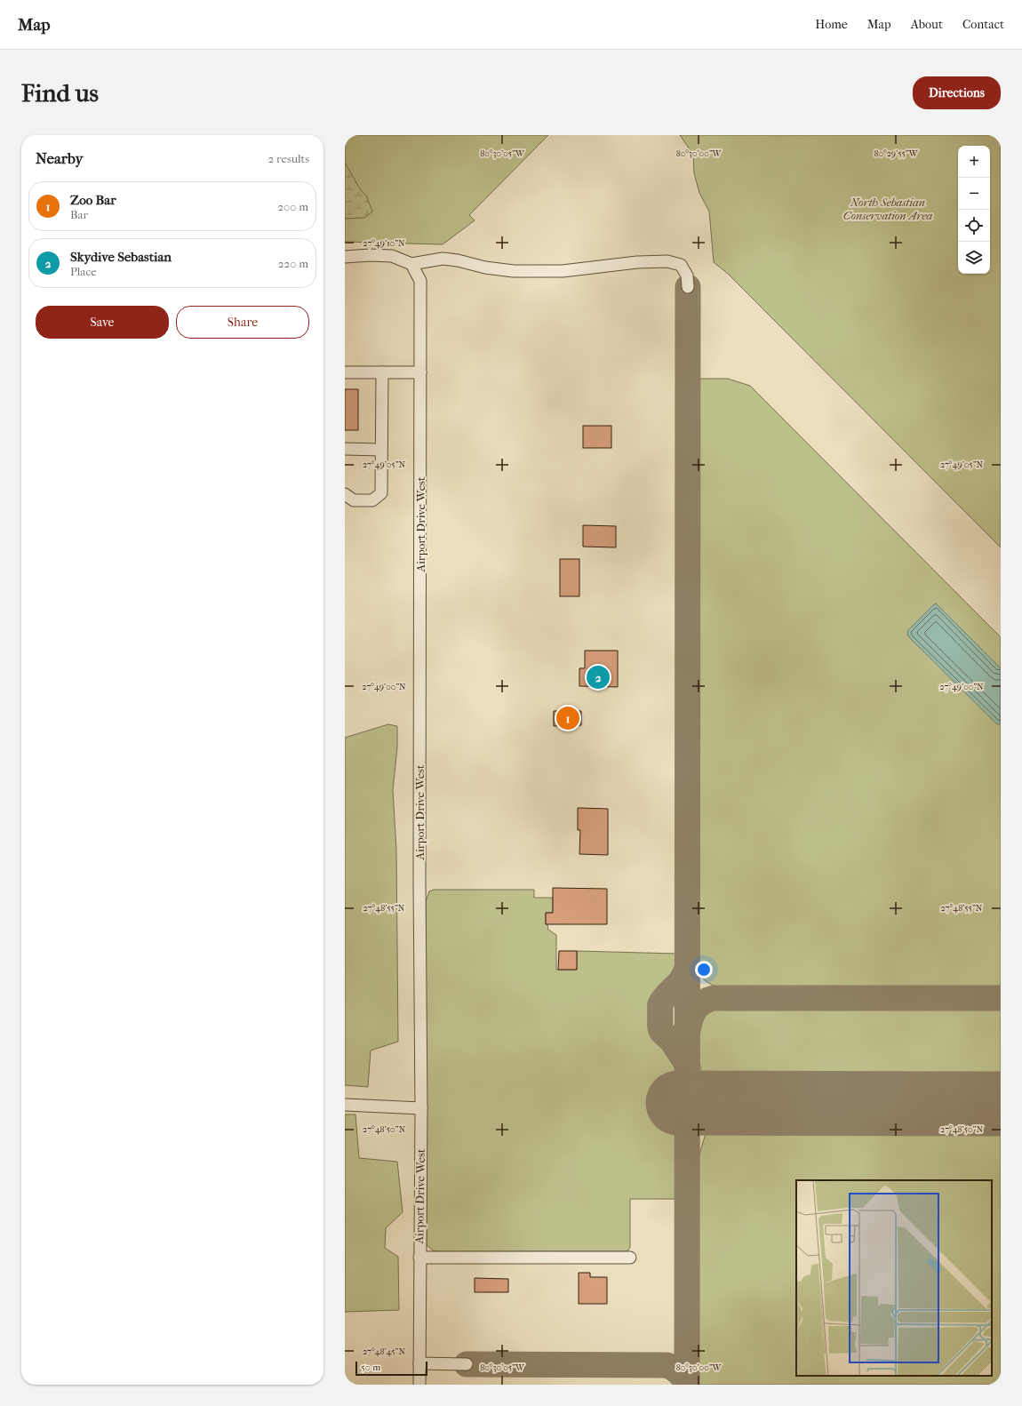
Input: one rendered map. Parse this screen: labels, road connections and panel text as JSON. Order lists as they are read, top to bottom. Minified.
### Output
{"streets":{"street":["Airport Drive West"]},"parks":["North Sebastian Conservation Area"],"scale_bar":"50 m","page":{"header":"Map","nav":["Home","Map","About","Contact"],"buttons":["Directions",["Save","Share"]],"title":"Find us","heading":["Nearby","2 results"],"map_buttons":["+","−"],"list":[{"mark":"1","name":"Zoo Bar","note":"Bar","value":"200 m"},{"mark":"2","name":"Skydive Sebastian","note":"Place","value":"220 m"}],"pins":["2","1"],"scale":"50 m"},"coordinates":["80°30'05\"W","80°30'00\"W","80°29'55\"W","27°49'10\"N","27°49'05\"N","27°49'00\"N","27°48'55\"N","27°48'50\"N","27°48'45\"N"]}
